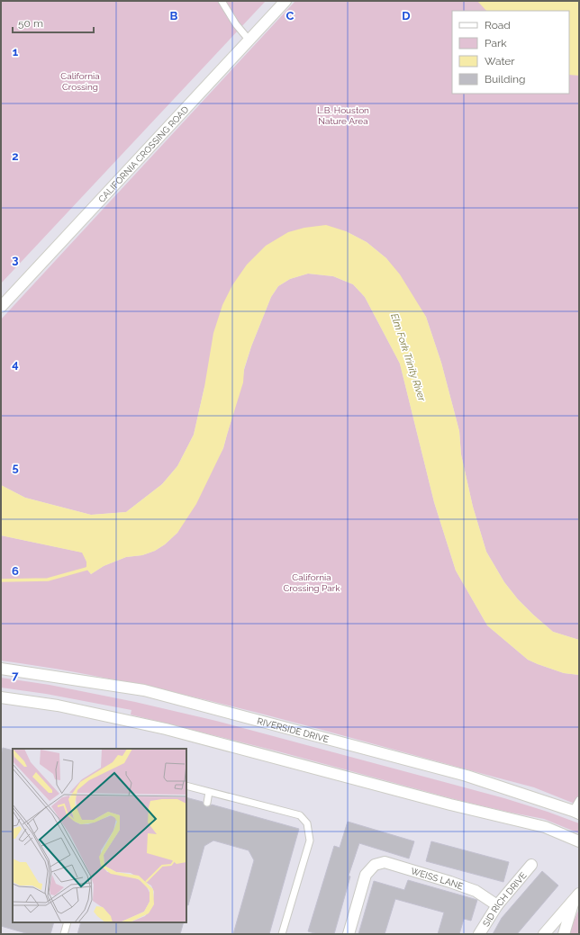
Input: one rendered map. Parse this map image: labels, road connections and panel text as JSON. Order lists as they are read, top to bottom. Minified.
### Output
{"streets":{"main road":["CALIFORNIA CROSSING ROAD","RIVERSIDE DRIVE","WEISS LANE","SID RICH DRIVE"]},"crossings":[["WEISS LANE","SID RICH DRIVE"]],"water":["Elm Fork Trinity River"],"parks":["California Crossing","L.B. Houston Nature Area","California Crossing Park"],"legend":["Road","Park","Water","Building"],"scale_bar":"50 m","grid":{"columns":["B","C","D"],"rows":["1","2","3","4","5","6","7"]}}
